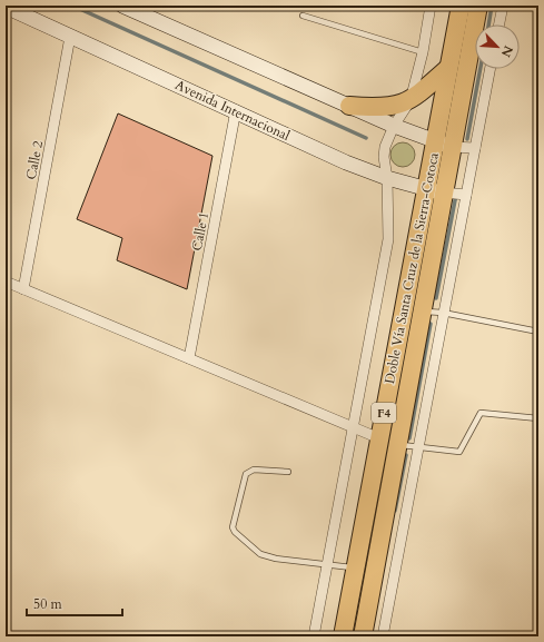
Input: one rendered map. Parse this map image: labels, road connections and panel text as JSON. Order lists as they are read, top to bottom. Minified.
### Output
{"streets":{"highway":["Doble Vía Santa Cruz de la Sierra-Cotoca","F4"],"main road":["Avenida Internacional"],"street":["Calle 2","Calle 1"]},"crossings":[["Avenida Internacional","Calle 2"],["Avenida Internacional","Calle 1"],["Avenida Internacional","Doble Vía Santa Cruz de la Sierra-Cotoca"]],"scale_bar":"50 m","north":"bottom right"}
